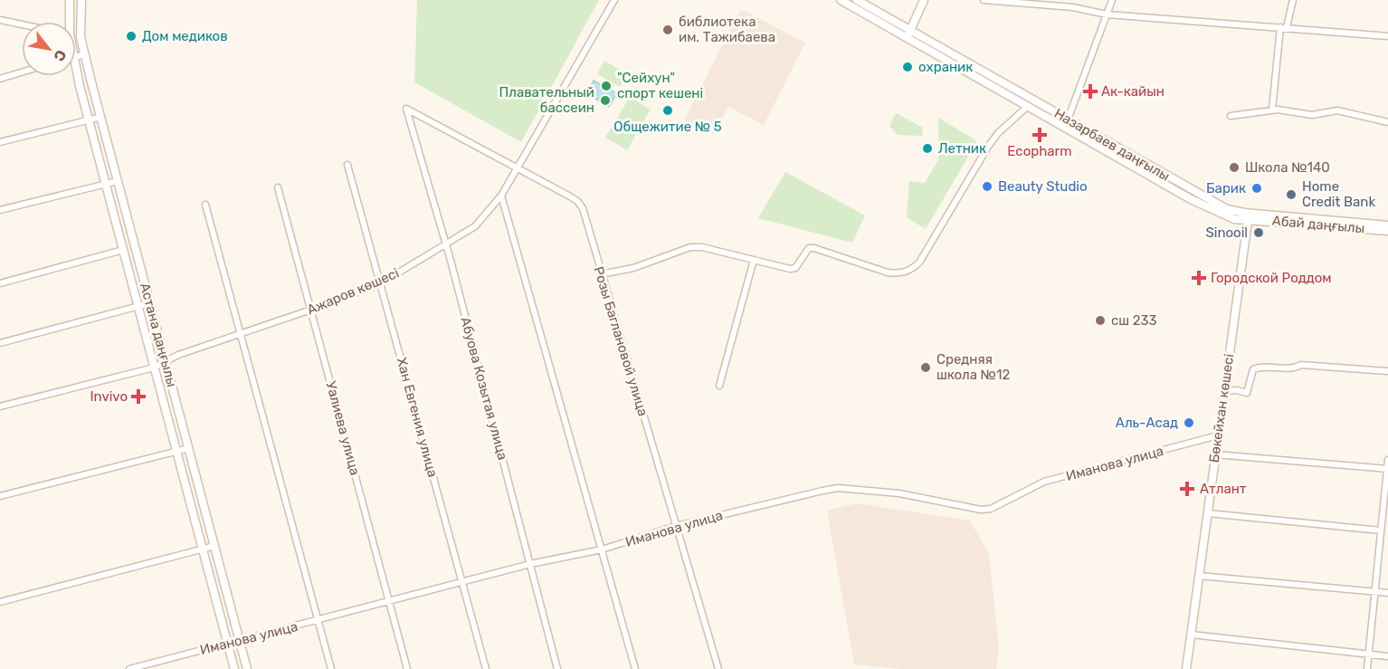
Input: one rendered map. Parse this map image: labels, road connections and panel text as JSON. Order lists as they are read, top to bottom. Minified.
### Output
{"streets":{"street":["Назарбаев даңғылы","Абай даңғылы","Ажаров көшесі","Астана даңғылы","Розы Баглановой улица","Абуова Козытая улица","Бөкейхан көшесі","Хан Евгения улица","Уалиева улица","Иманова улица"]},"crossings":[["Назарбаев даңғылы","Абай даңғылы"],["Назарбаев даңғылы","Бөкейхан көшесі"],["Абай даңғылы","Бөкейхан көшесі"],["Ажаров көшесі","Астана даңғылы"],["Ажаров көшесі","Розы Баглановой улица"],["Ажаров көшесі","Абуова Козытая улица"],["Ажаров көшесі","Хан Евгения улица"],["Ажаров көшесі","Уалиева улица"],["Астана даңғылы","Иманова улица"],["Розы Баглановой улица","Абуова Козытая улица"],["Розы Баглановой улица","Иманова улица"],["Абуова Козытая улица","Иманова улица"],["Бөкейхан көшесі","Иманова улица"],["Хан Евгения улица","Иманова улица"],["Уалиева улица","Иманова улица"]],"places":{"other":["библиотека им. Тажибаева","Дом медиков","охраник","\"Сейхун\" спорт кешені","Плавательный бассеин","Общежитие № 5","Летник","Школа №140","Beauty Studio","Барик","Home Credit Bank","Sinooil","сш 233","Средняя школа №12","Аль-Асад"],"health":["Ак-кайын","Ecopharm","Городской Роддом","Invivo","Атлант"]},"north":"bottom right"}
